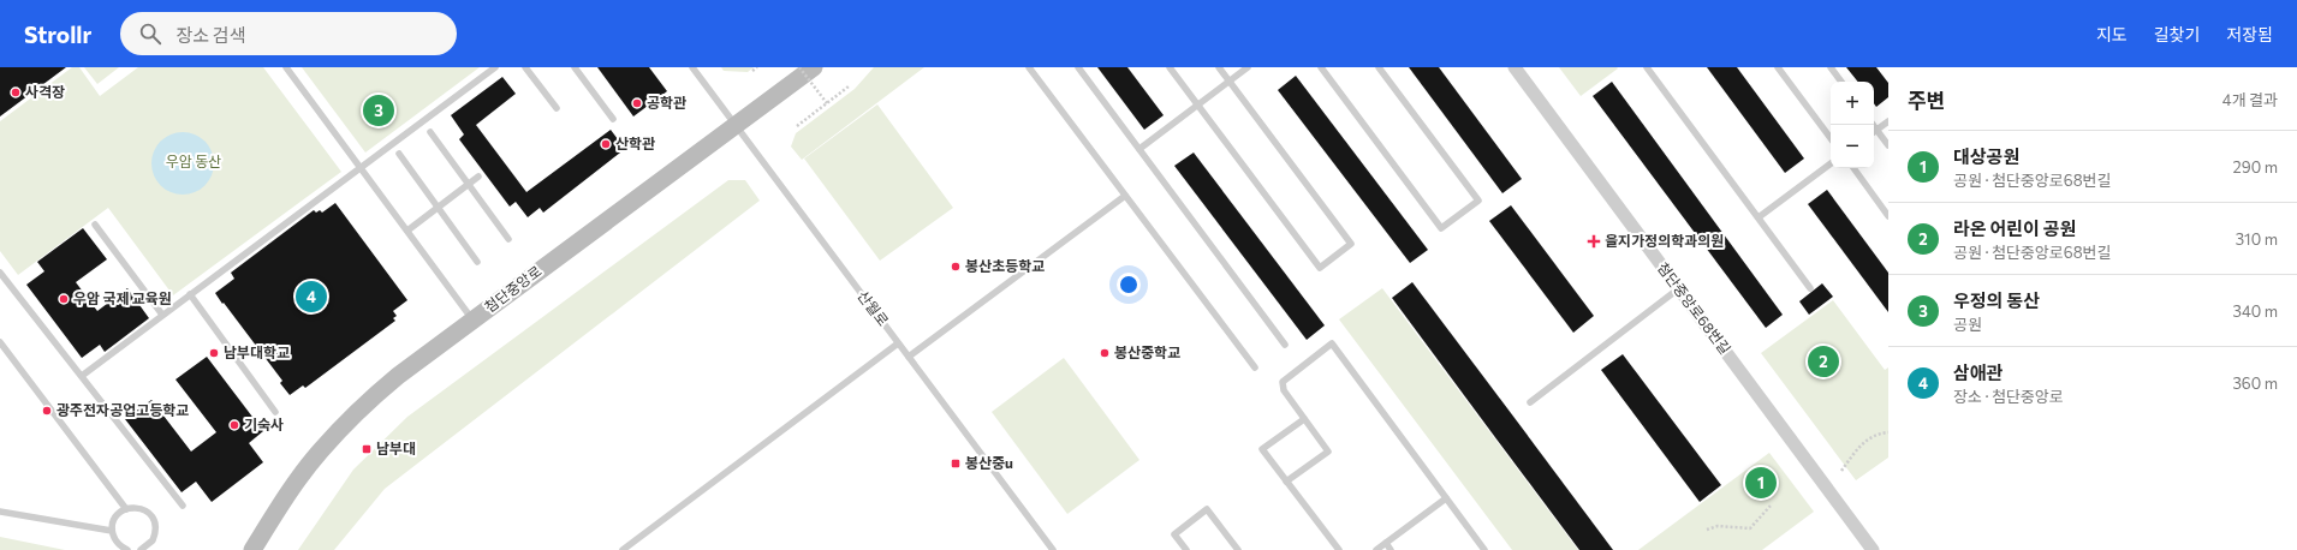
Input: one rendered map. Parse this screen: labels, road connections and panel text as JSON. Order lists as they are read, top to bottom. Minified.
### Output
{"streets":{"street":["첨단중앙로","첨단중앙로68번길"],"lane":["산월로"]},"crossings":[["첨단중앙로","산월로"]],"parks":["우암 동산"],"places":{"other":["사격장","공학관","산학관","봉산초등학교","우암 국제 교육원","남부대학교","봉산중학교","광주전자공업고등학교","기숙사"],"health":["을지가정의학과의원"],"transit":["남부대","봉산중u"]},"page":{"header":"Strollr","search":"장소 검색","nav":["지도","길찾기","저장됨"],"heading":["주변","4개 결과"],"map_buttons":["+","−"],"pins":["3","4","2","1"],"list":[{"mark":"1","name":"대상공원","note":"공원 · 첨단중앙로68번길","value":"290 m"},{"mark":"2","name":"라온 어린이 공원","note":"공원 · 첨단중앙로68번길","value":"310 m"},{"mark":"3","name":"우정의 동산","note":"공원","value":"340 m"},{"mark":"4","name":"삼애관","note":"장소 · 첨단중앙로","value":"360 m"}]}}
